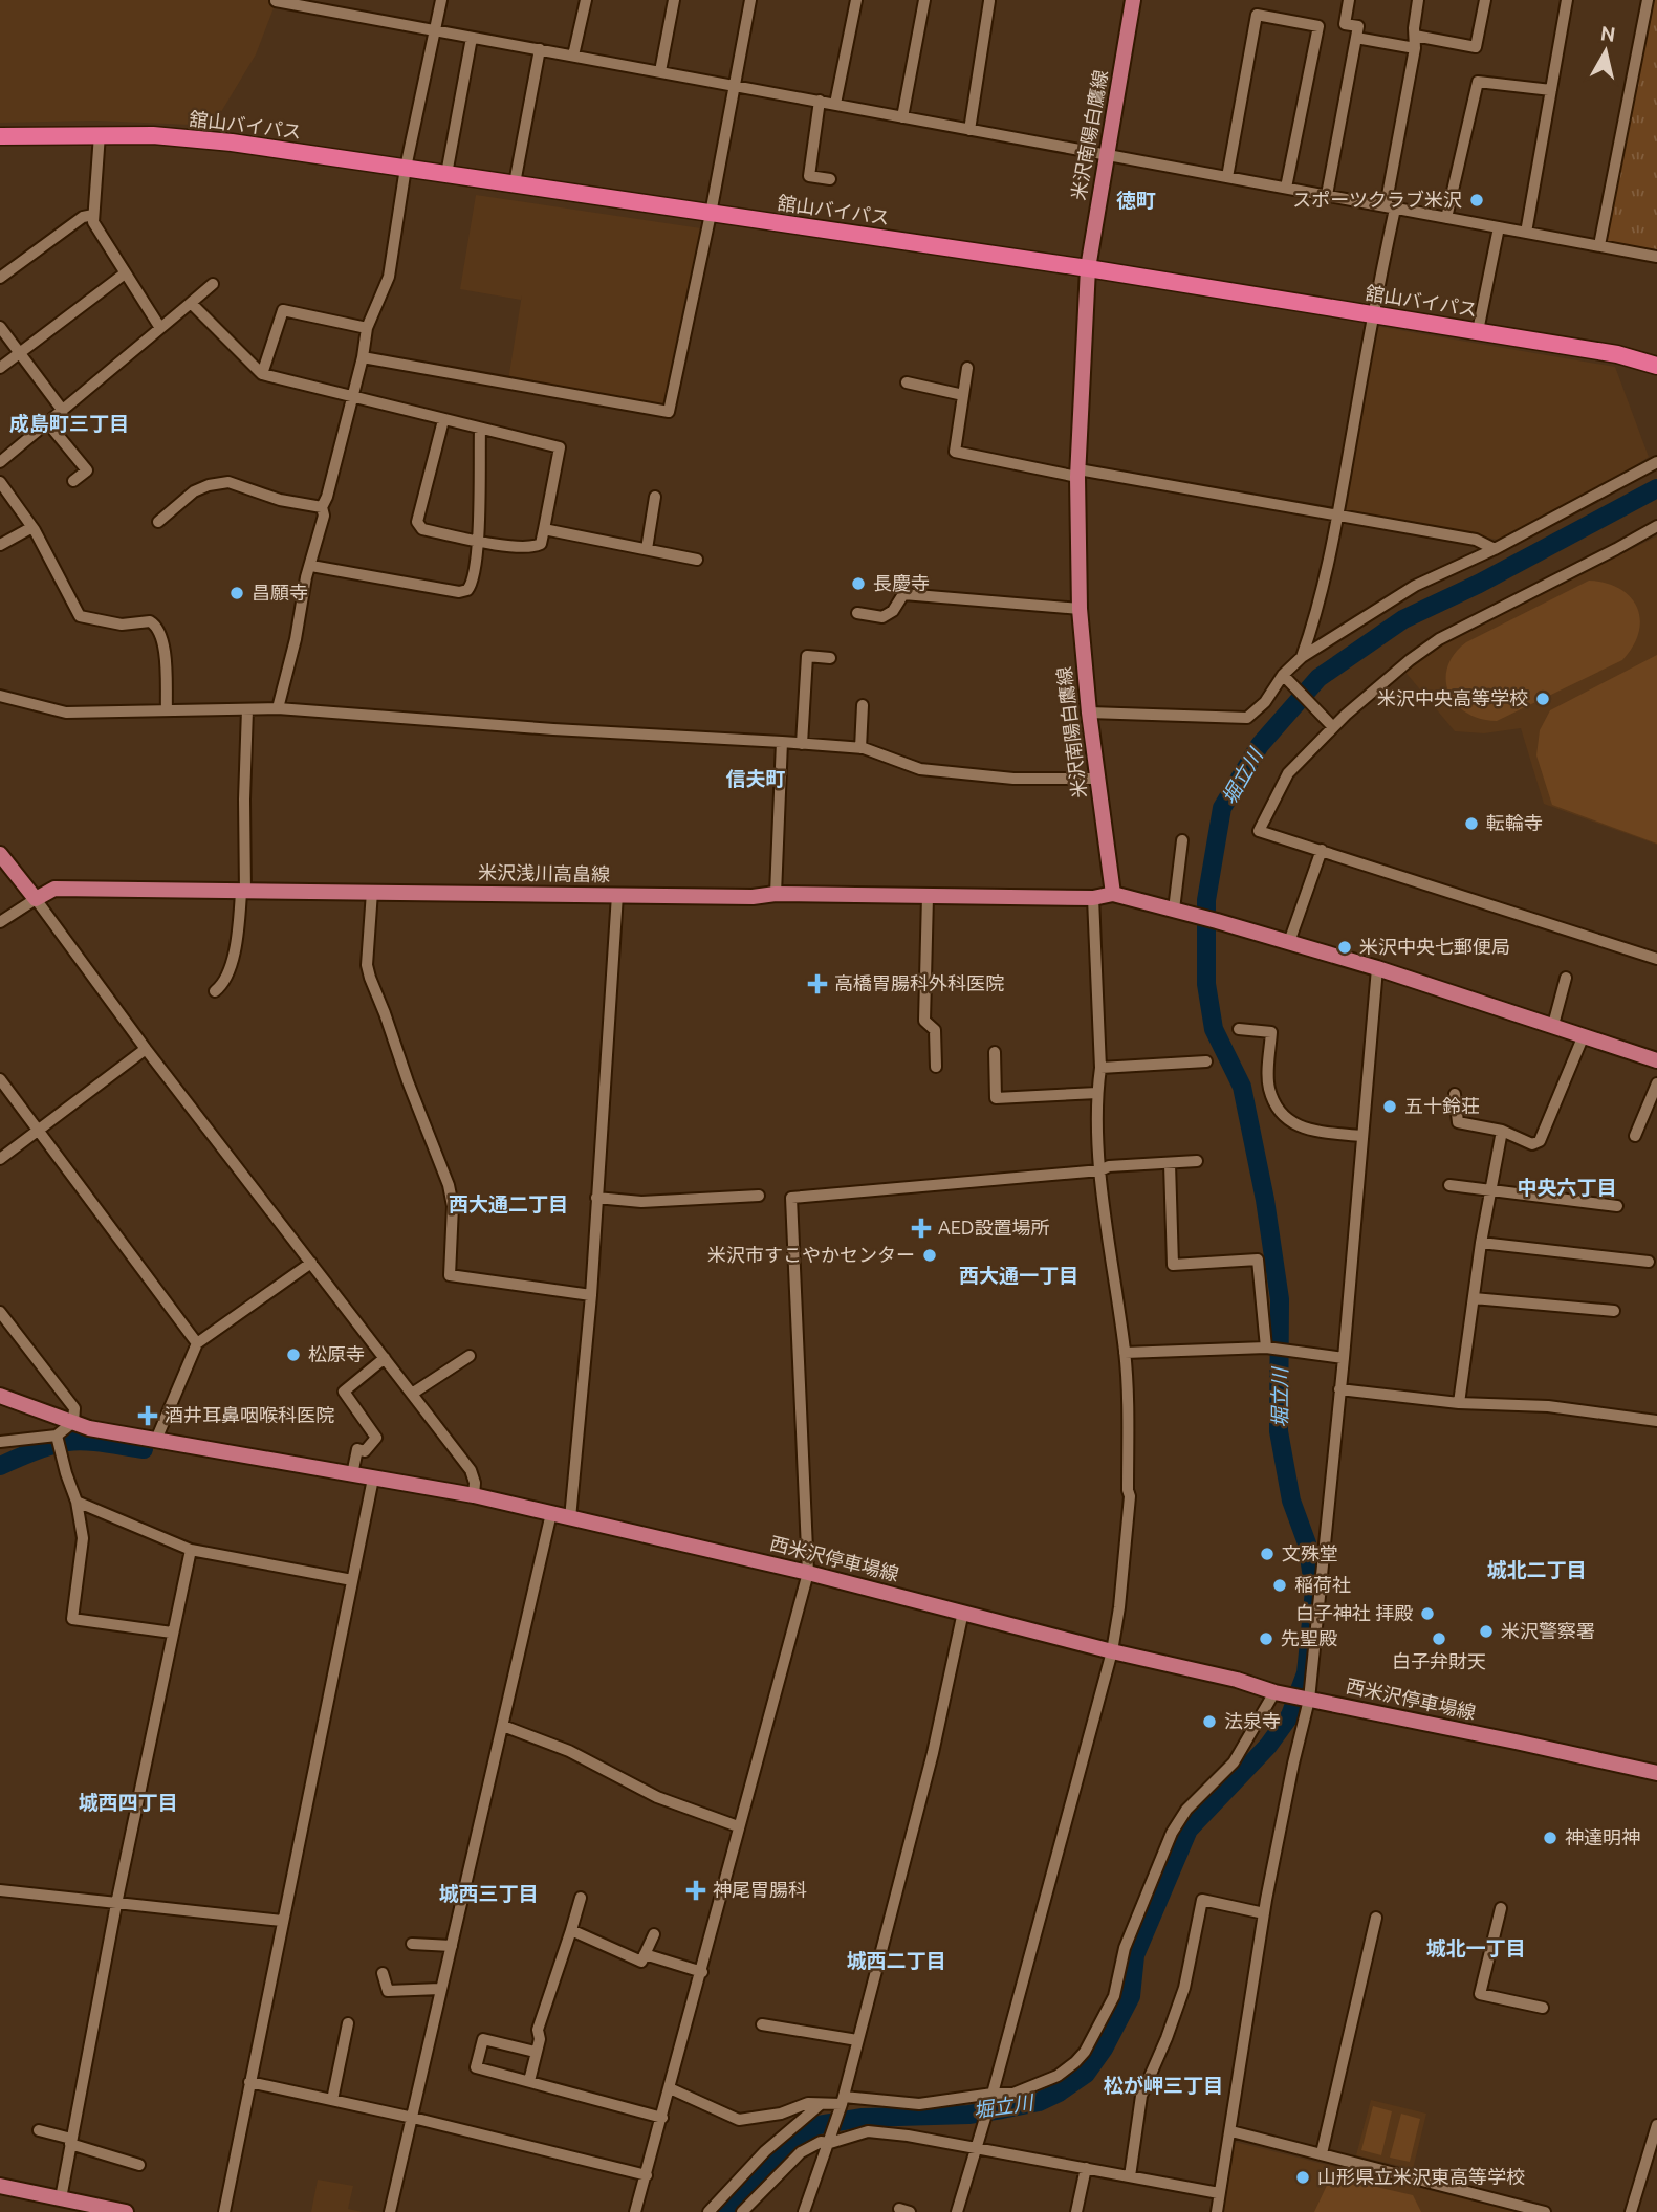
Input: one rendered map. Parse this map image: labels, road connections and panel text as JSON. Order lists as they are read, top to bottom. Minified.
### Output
{"streets":{"highway":["舘山バイパス"],"main road":["米沢南陽白鷹線","米沢浅川高畠線","西米沢停車場線"]},"crossings":[["舘山バイパス","米沢南陽白鷹線"],["米沢南陽白鷹線","米沢浅川高畠線"]],"districts":["徳町","成島町三丁目","信夫町","中央六丁目","西大通二丁目","西大通一丁目","城北二丁目","城西四丁目","城西三丁目","城北一丁目","城西二丁目","松が岬三丁目"],"water":["堀立川"],"places":{"other":["スポーツクラブ米沢","長慶寺","昌願寺","米沢中央高等学校","転輪寺","米沢中央七郵便局","五十鈴荘","米沢市すこやかセンター","松原寺","文殊堂","稲荷社","白子神社 拝殿","米沢警察署","先聖殿","白子弁財天","法泉寺","神達明神","山形県立米沢東高等学校"],"health":["高橋胃腸科外科医院","AED設置場所","酒井耳鼻咽喉科医院","神尾胃腸科"]},"north":"top"}
